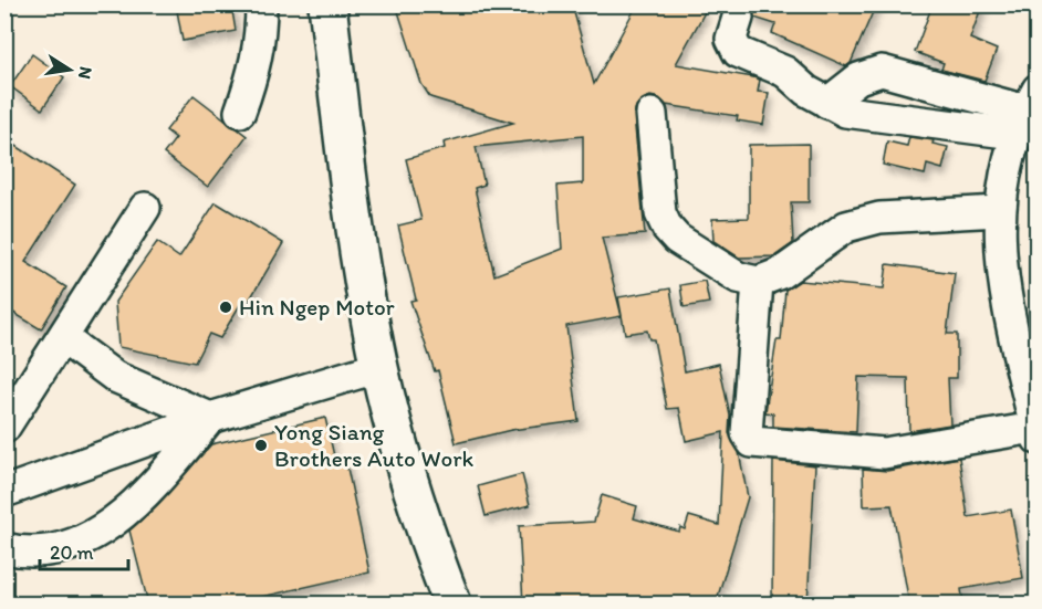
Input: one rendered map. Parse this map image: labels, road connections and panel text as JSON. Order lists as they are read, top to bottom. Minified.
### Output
{"places":["Hin Ngep Motor","Yong Siang Brothers Auto Work"],"scale_bar":"20 m","north":"right"}
